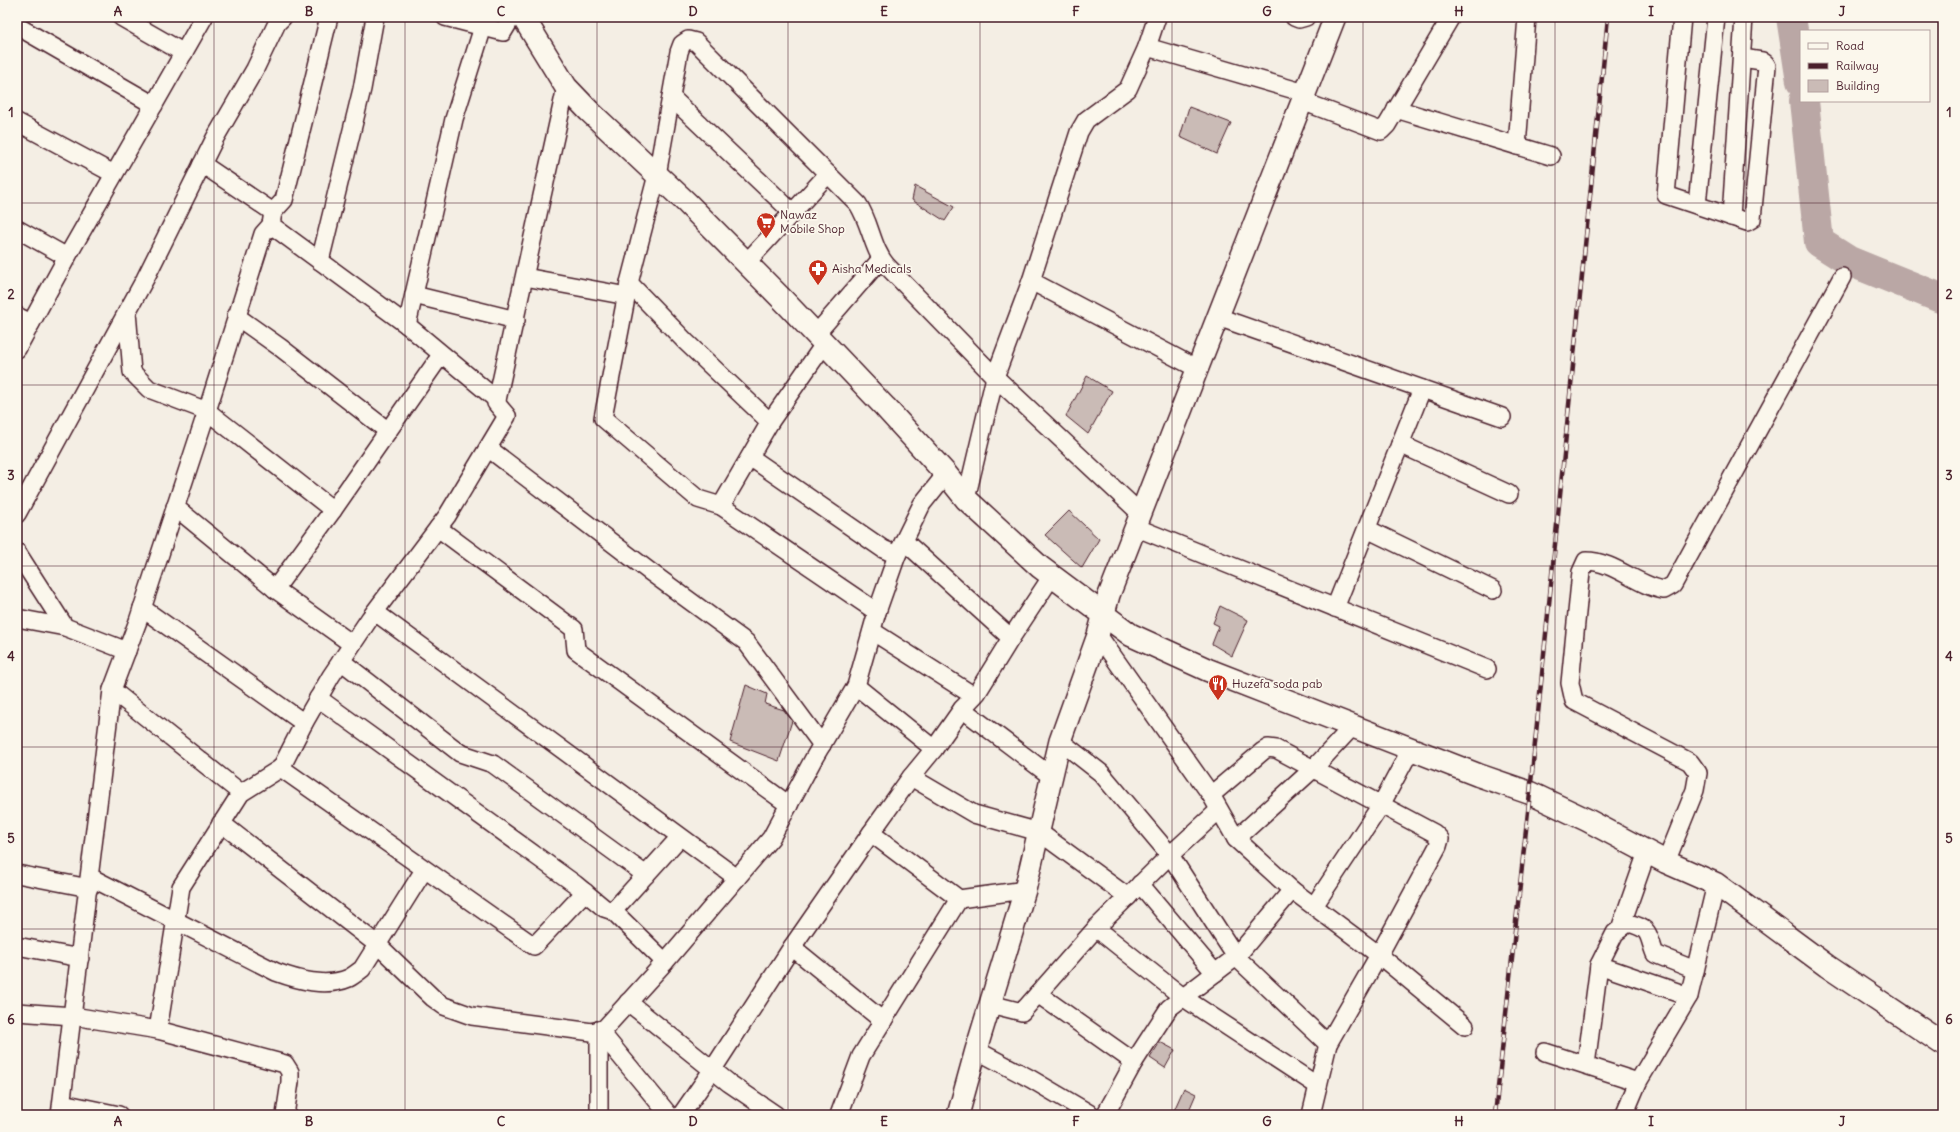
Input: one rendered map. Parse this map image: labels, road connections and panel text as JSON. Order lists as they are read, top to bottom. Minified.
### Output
{"places":{"supermarket":["Nawaz Mobile Shop"],"pharmacy":["Aisha Medicals"],"restaurant":["Huzefa soda pab"]},"legend":["Road","Railway","Building"],"grid":{"columns":["A","B","C","D","E","F","G","H","I","J"],"rows":["1","2","3","4","5","6"]}}
